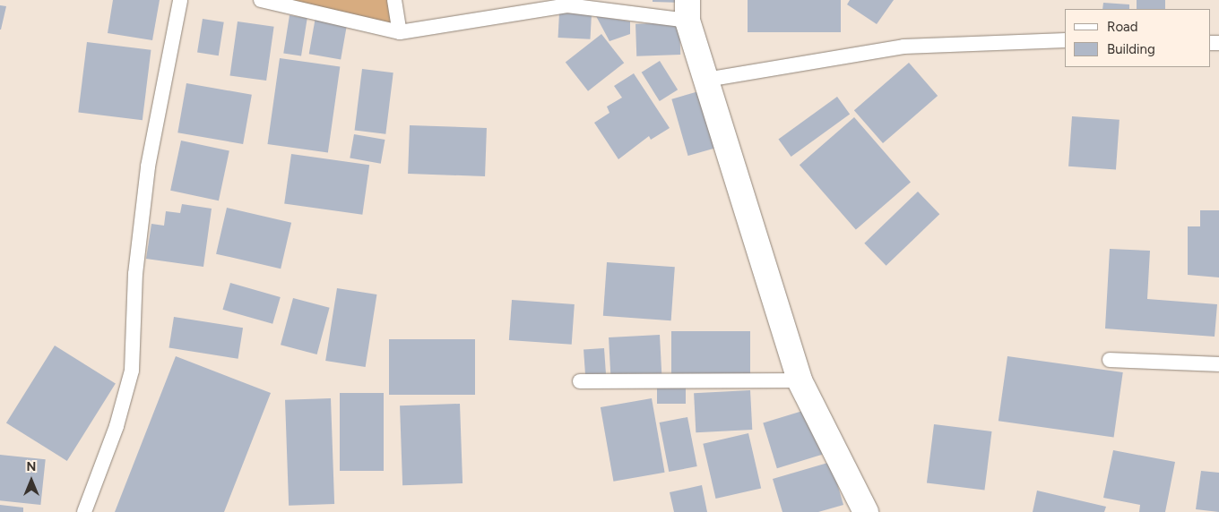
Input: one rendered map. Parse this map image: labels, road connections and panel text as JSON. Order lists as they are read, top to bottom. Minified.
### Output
{"legend":["Road","Building"],"north":"top"}
